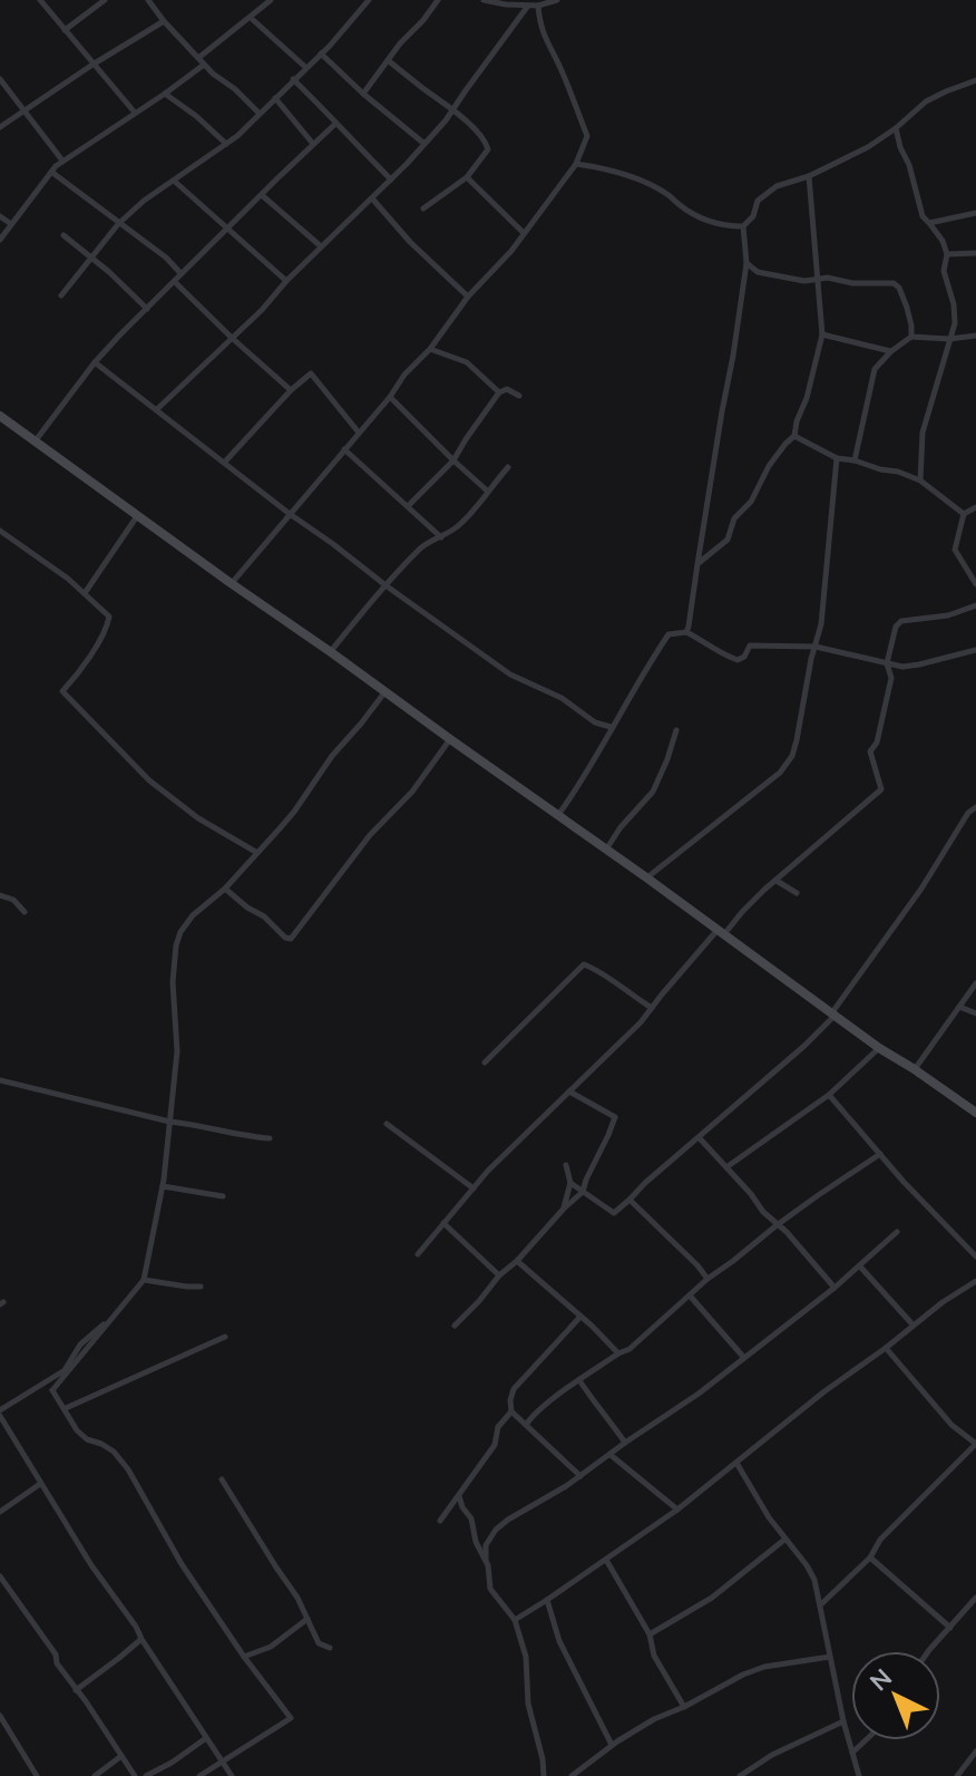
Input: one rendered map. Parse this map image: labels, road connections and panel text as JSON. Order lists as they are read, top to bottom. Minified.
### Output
{"north":"top left"}
